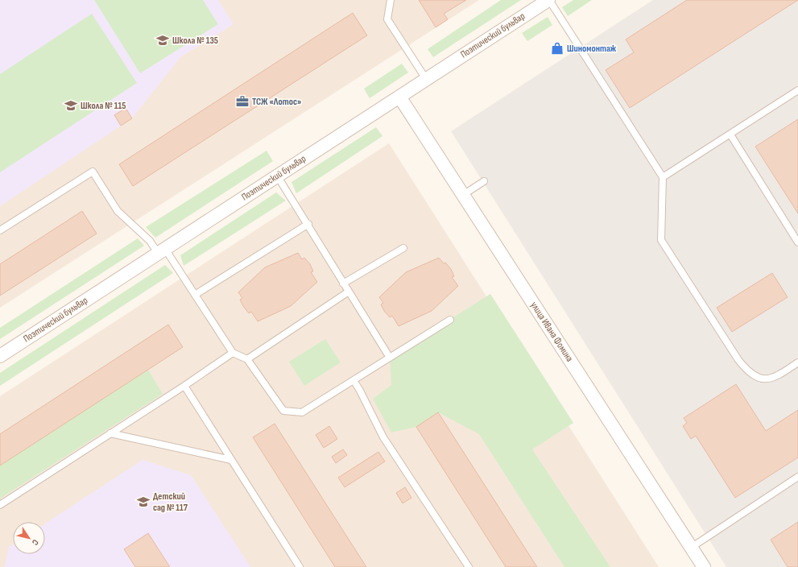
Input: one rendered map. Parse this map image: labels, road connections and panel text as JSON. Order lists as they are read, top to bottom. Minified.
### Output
{"streets":{"street":["Поэтический бульвар","улица Ивана Фомина"]},"crossings":[["Поэтический бульвар","улица Ивана Фомина"]],"places":{"school or university":["Школа № 135","Школа № 115","Детский сад № 117"],"shop":["Шиномонтаж"],"office":["ТСЖ «Лотос»"]},"north":"bottom right"}
